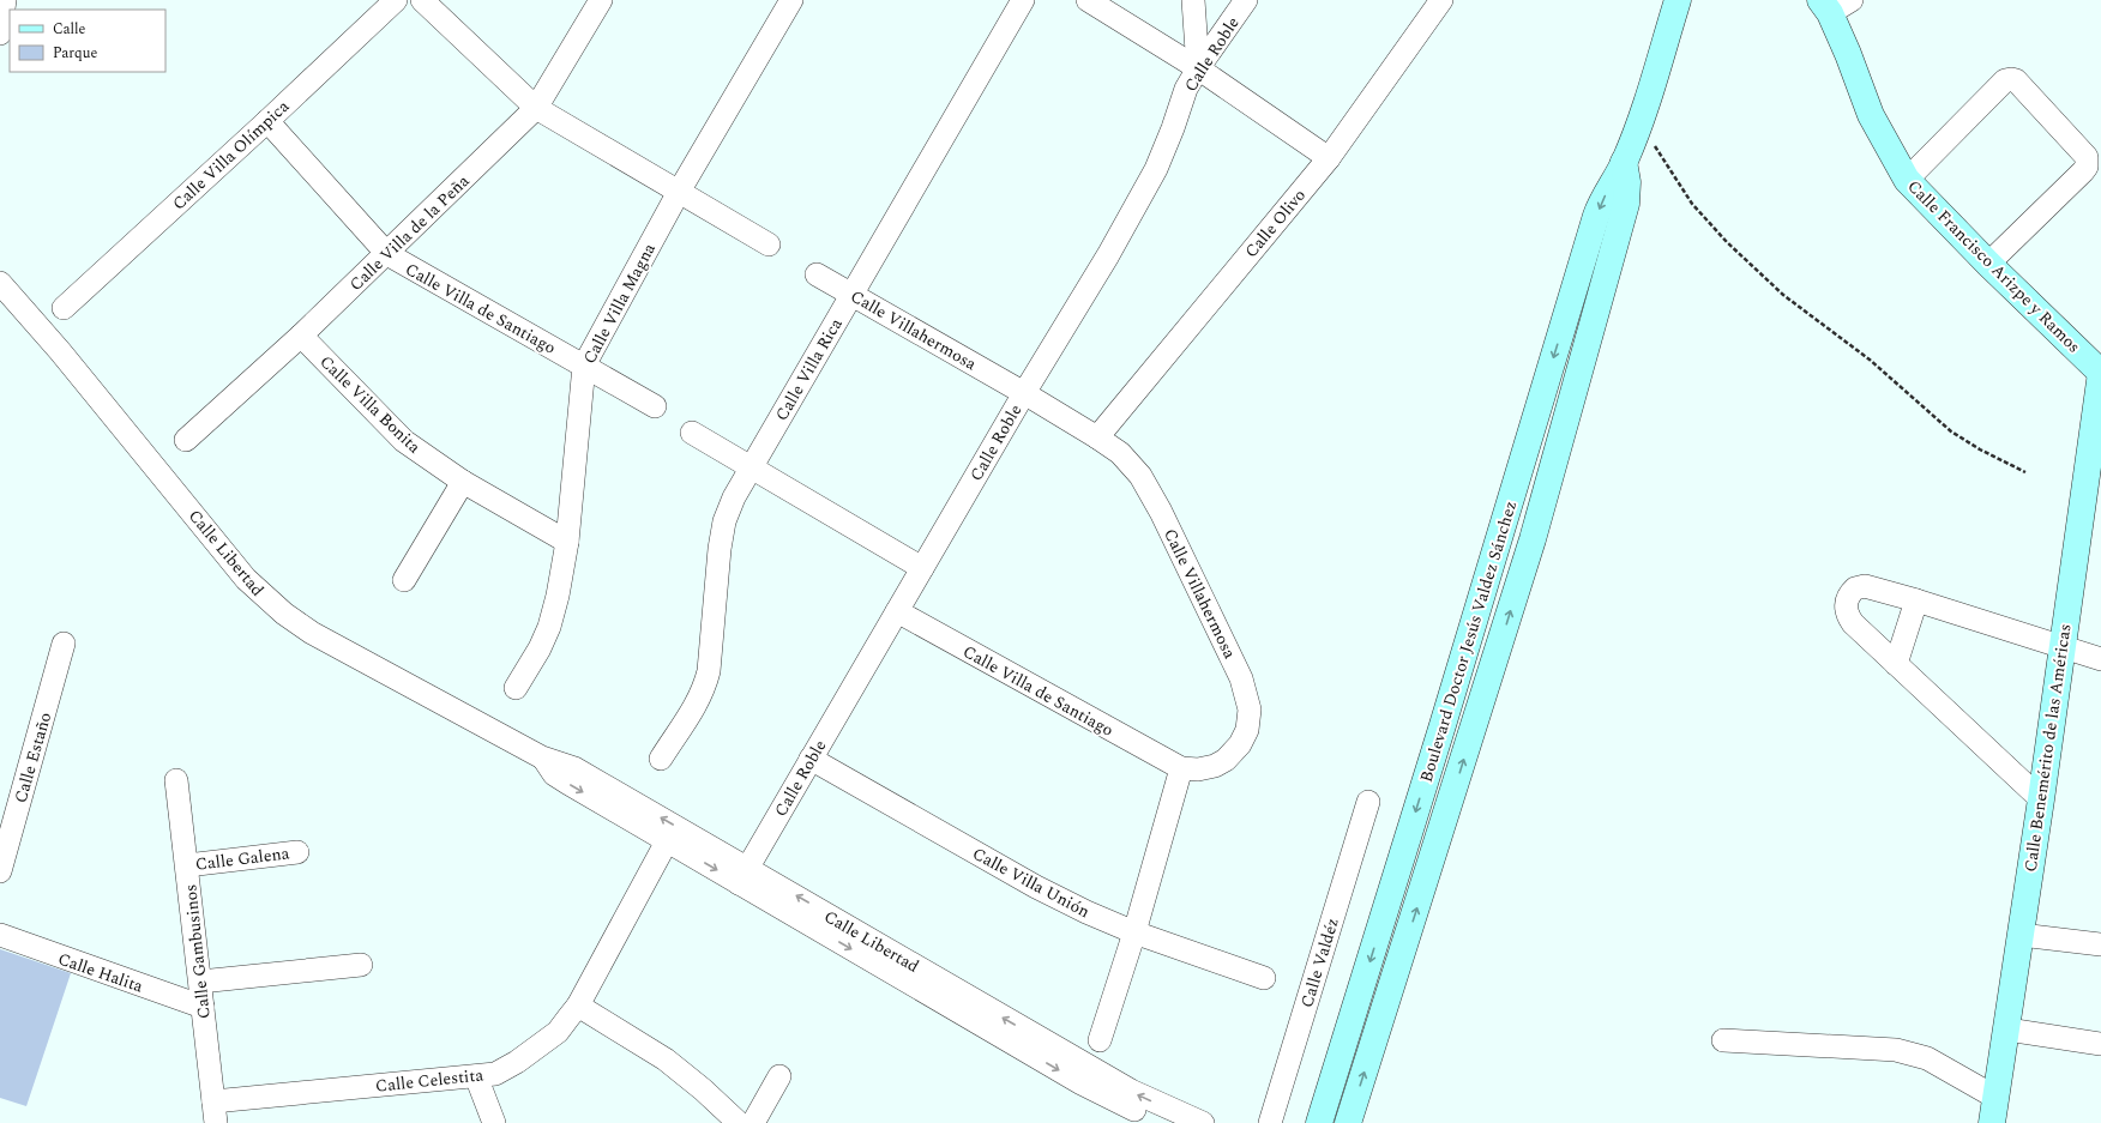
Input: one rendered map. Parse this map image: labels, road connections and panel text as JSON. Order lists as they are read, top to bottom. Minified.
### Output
{"streets":{"main road":["Calle Francisco Arizpe y Ramos","Boulevard Doctor Jesús Valdez Sánchez","Calle Benemérito de las Américas"],"street":["Calle Roble","Calle Villa Olímpica","Calle Olivo","Calle Villa de la Peña","Calle Villa Magna","Calle Villa de Santiago","Calle Villahermosa","Calle Villa Rica","Calle Villa Bonita","Calle Libertad","Calle Estaño","Calle Galena","Calle Villa Unión","Calle Gambusinos","Calle Valdéz","Calle Halita","Calle Celestita"]},"crossings":[["Calle Roble","Calle Villa de Santiago"],["Calle Roble","Calle Villahermosa"],["Calle Roble","Calle Libertad"],["Calle Roble","Calle Villa Unión"],["Calle Villa Olímpica","Calle Villa de Santiago"],["Calle Olivo","Calle Villahermosa"],["Calle Villa de la Peña","Calle Villa de Santiago"],["Calle Villa de la Peña","Calle Villa Bonita"],["Calle Francisco Arizpe y Ramos","Calle Benemérito de las Américas"],["Calle Villa Magna","Calle Villa de Santiago"],["Calle Villa Magna","Calle Villa Bonita"],["Calle Villa de Santiago","Calle Villahermosa"],["Calle Villahermosa","Calle Villa Rica"],["Calle Libertad","Calle Celestita"],["Calle Galena","Calle Gambusinos"],["Calle Gambusinos","Calle Halita"],["Calle Gambusinos","Calle Celestita"]],"legend":["Calle","Parque"]}
